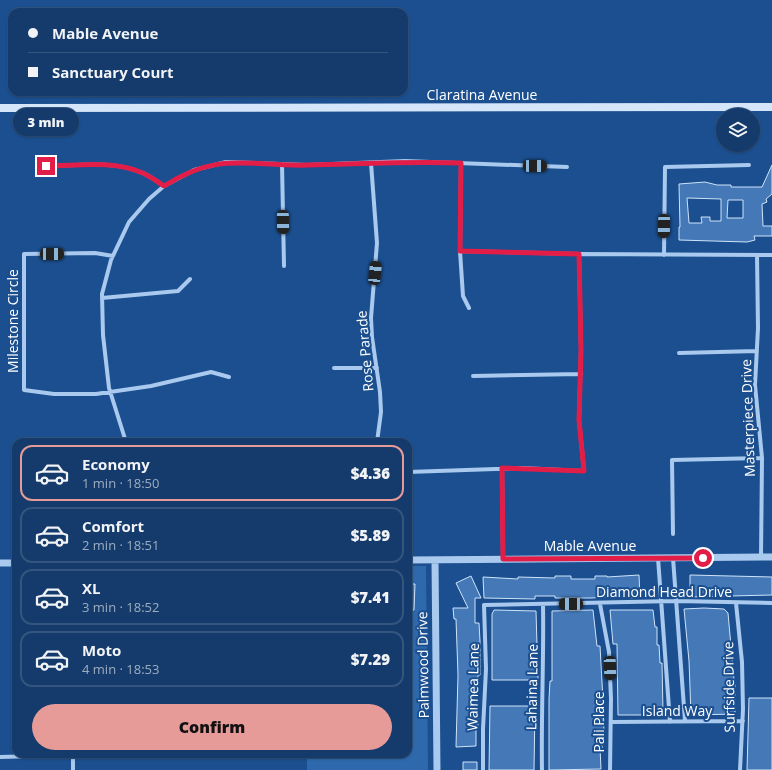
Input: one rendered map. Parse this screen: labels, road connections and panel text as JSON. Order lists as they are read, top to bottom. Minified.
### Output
{"streets":{"main road":["Claratina Avenue"],"street":["Milestone Circle","Rose Parade","Masterpiece Drive","Mable Avenue","Diamond Head Drive","Palmwood Drive","Waimea Lane","Lahaina Lane","Surfside Drive","Island Way","Pali Place"]},"crossings":[["Masterpiece Drive","Mable Avenue"],["Mable Avenue","Palmwood Drive"],["Diamond Head Drive","Waimea Lane"],["Diamond Head Drive","Lahaina Lane"],["Diamond Head Drive","Surfside Drive"],["Diamond Head Drive","Pali Place"],["Surfside Drive","Island Way"],["Island Way","Pali Place"]],"page":{"banner":["Mable Avenue","Sanctuary Court"],"bubble":"3 min","list":[{"name":"Economy","note":"1 min · 18:50","value":"$4.36"},{"name":"Comfort","note":"2 min · 18:51","value":"$5.89"},{"name":"XL","note":"3 min · 18:52","value":"$7.41"},{"name":"Moto","note":"4 min · 18:53","value":"$7.29"}],"buttons":"Confirm"}}
